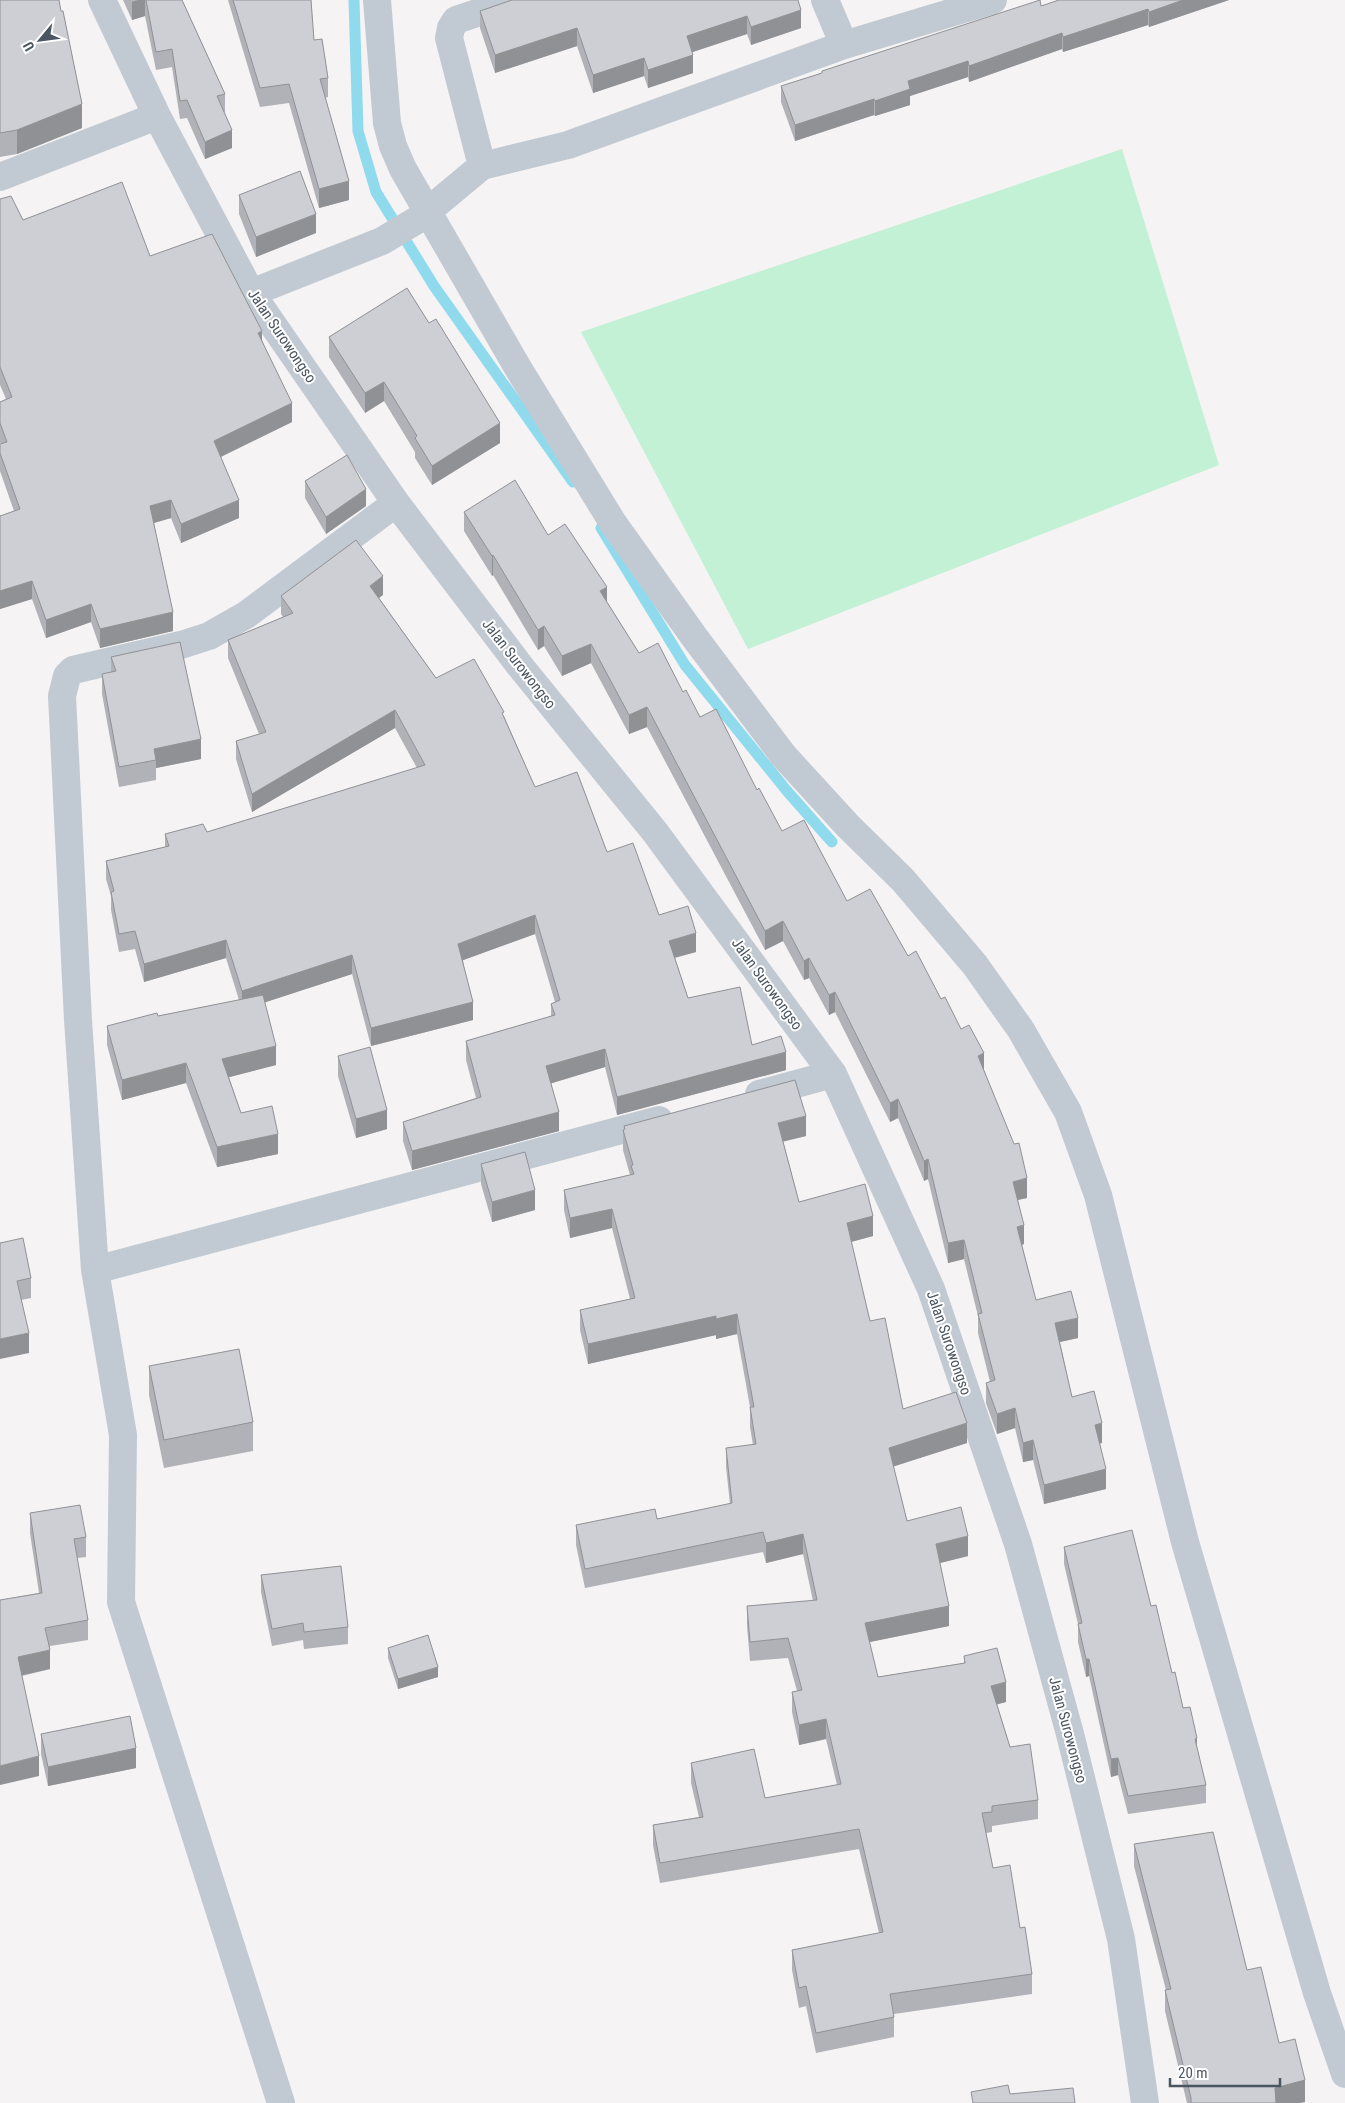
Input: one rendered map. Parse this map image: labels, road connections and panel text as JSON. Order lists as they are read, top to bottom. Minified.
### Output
{"streets":{"street":["Jalan Surowongso"]},"scale_bar":"20 m","north":"bottom left"}
